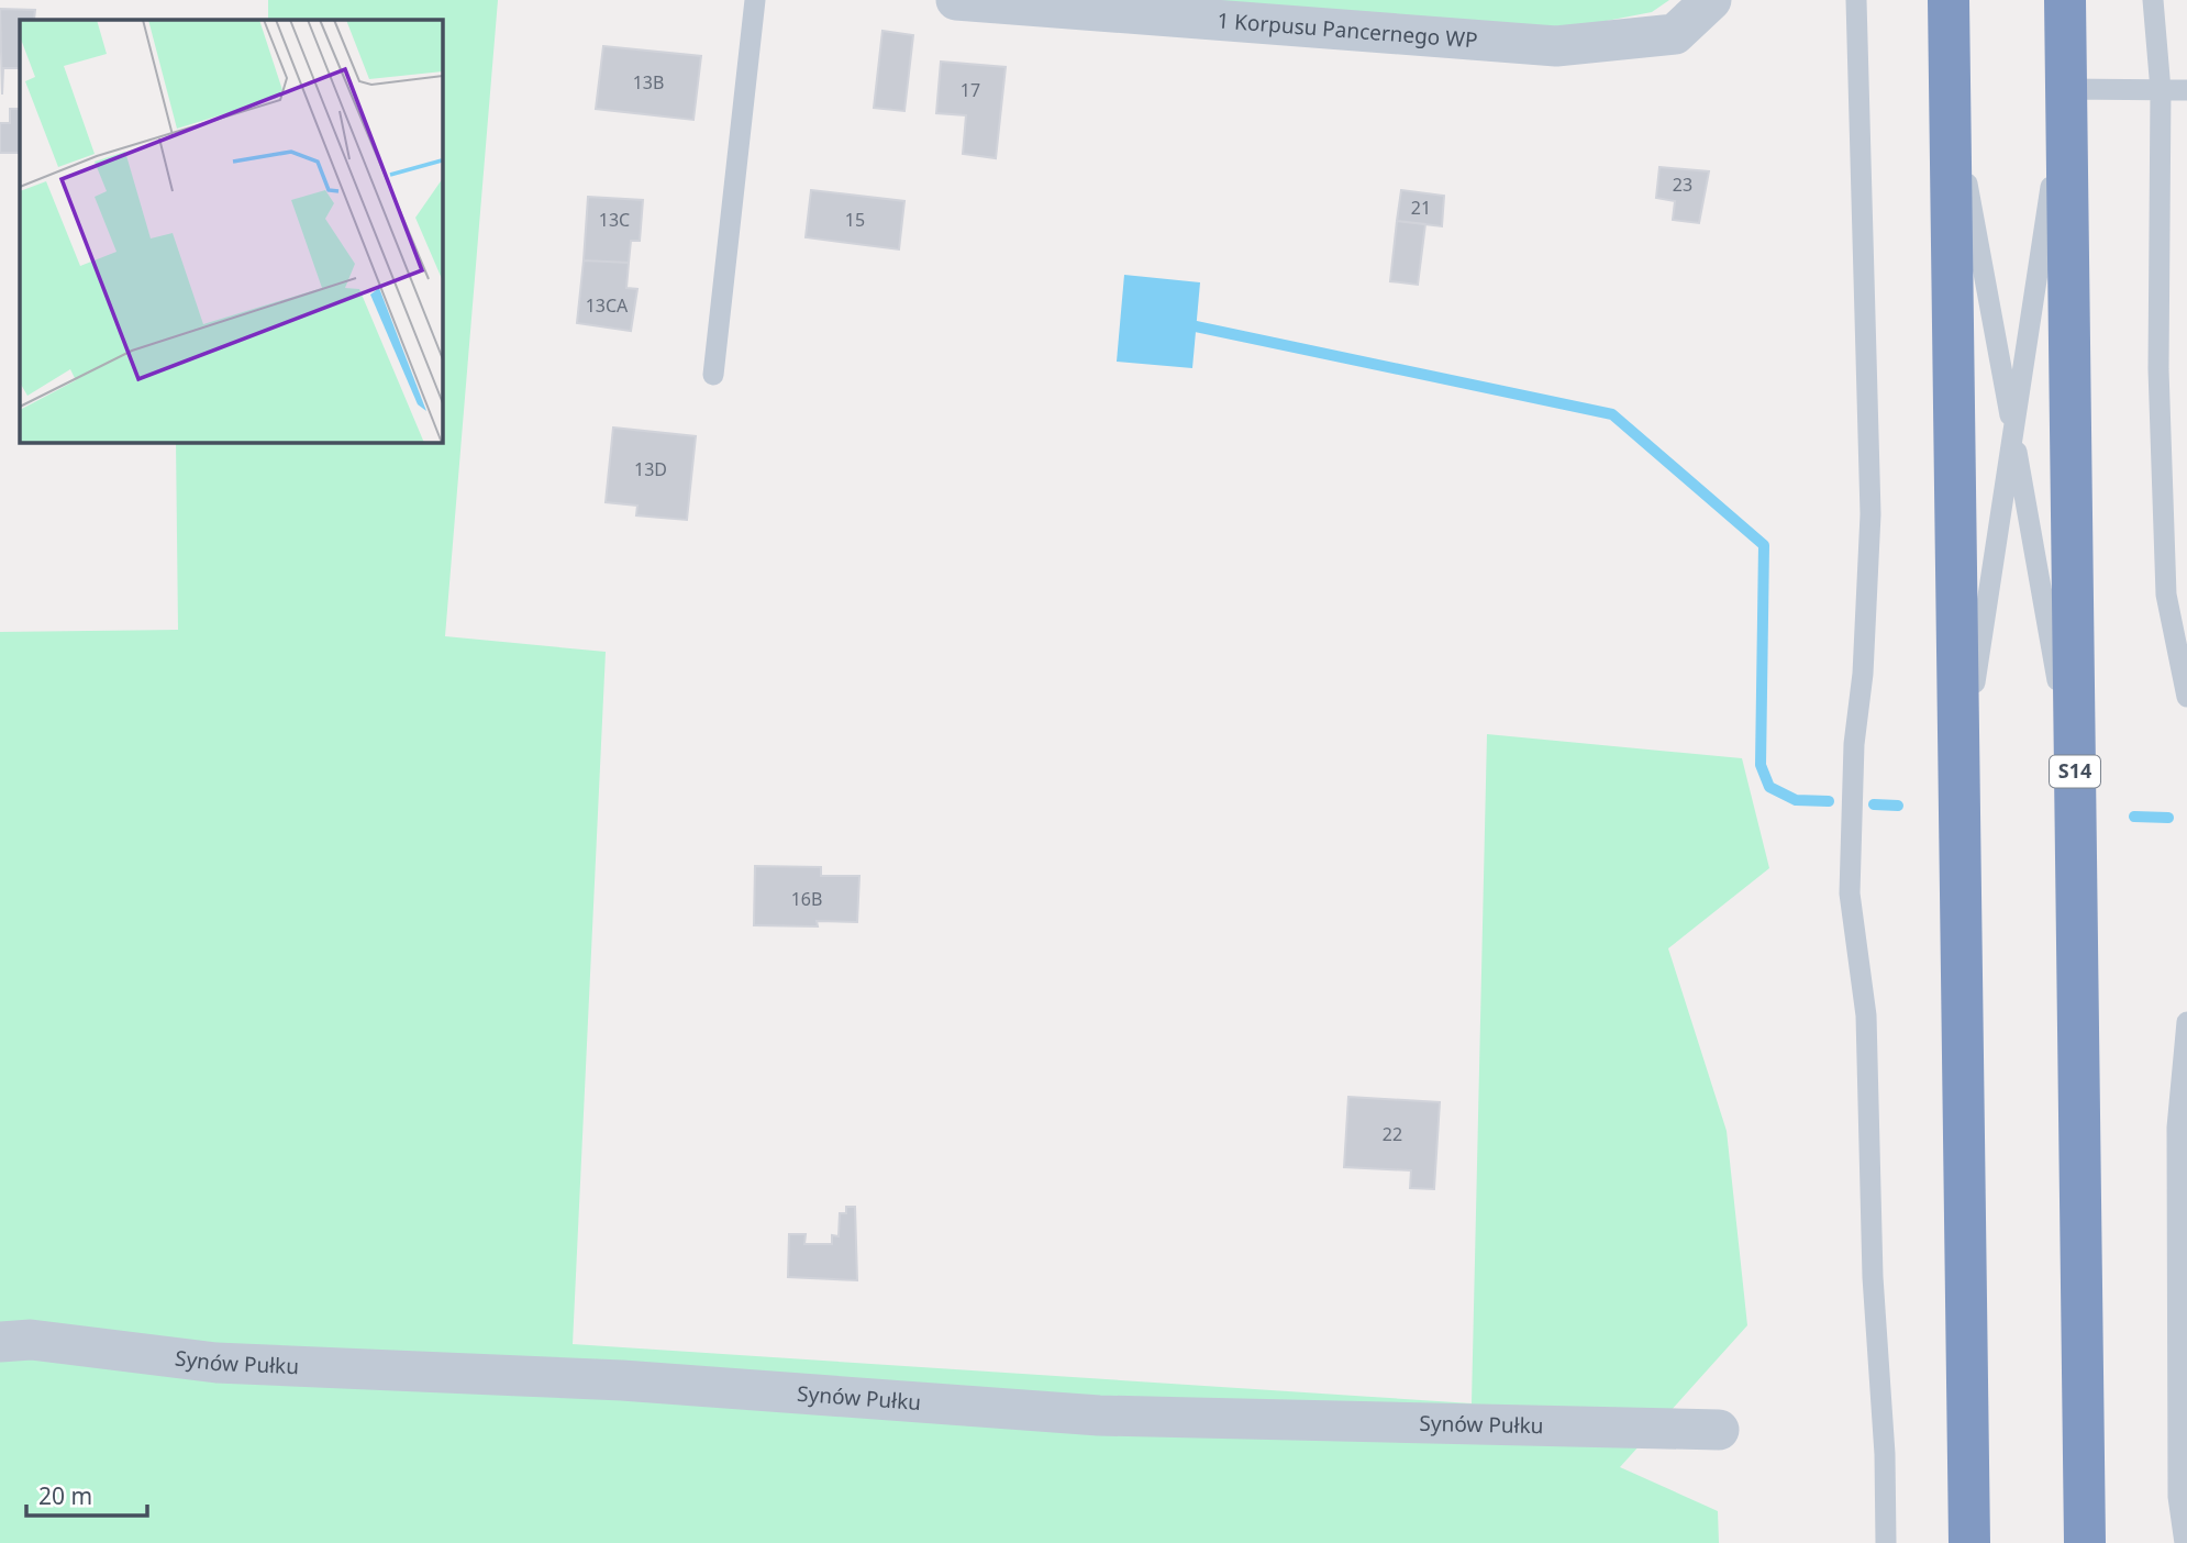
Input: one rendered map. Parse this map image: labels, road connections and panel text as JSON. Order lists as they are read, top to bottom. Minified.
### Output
{"streets":{"highway":["S14"],"street":["1 Korpusu Pancernego WP","Synów Pułku"]},"house_numbers":["13B","17","23","21","13C","15","13CA","13D","16B","22"],"scale_bar":"20 m"}
